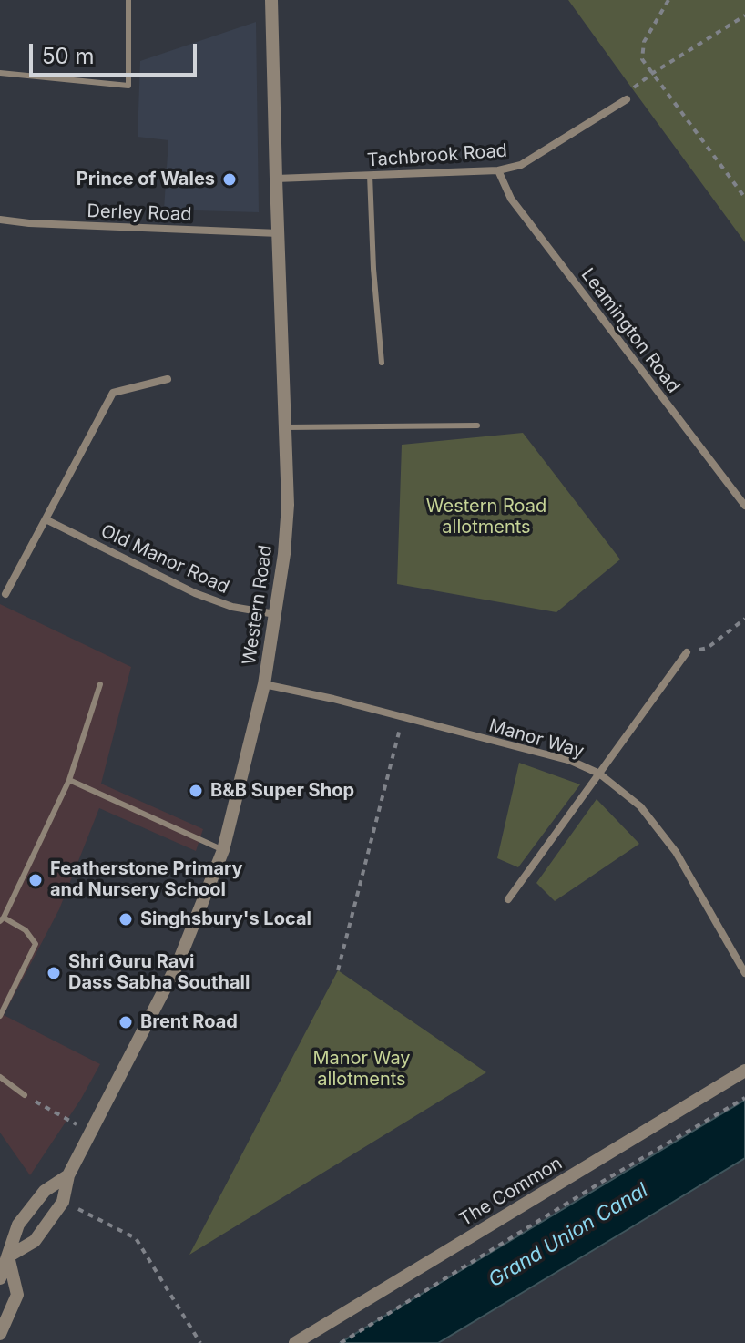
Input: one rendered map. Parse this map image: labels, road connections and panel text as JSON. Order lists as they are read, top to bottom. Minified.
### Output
{"streets":{"street":["Tachbrook Road","Derley Road","Leamington Road","Old Manor Road","Western Road","Manor Way","The Common"]},"crossings":[["Tachbrook Road","Leamington Road"],["Tachbrook Road","Western Road"],["Derley Road","Western Road"],["Old Manor Road","Western Road"],["Western Road","Manor Way"]],"water":["Grand Union Canal"],"parks":["Western Road allotments","Manor Way allotments"],"places":["Prince of Wales","B&B Super Shop","Featherstone Primary and Nursery School","Singhsbury's Local","Shri Guru Ravi Dass Sabha Southall","Brent Road"],"scale_bar":"50 m"}
